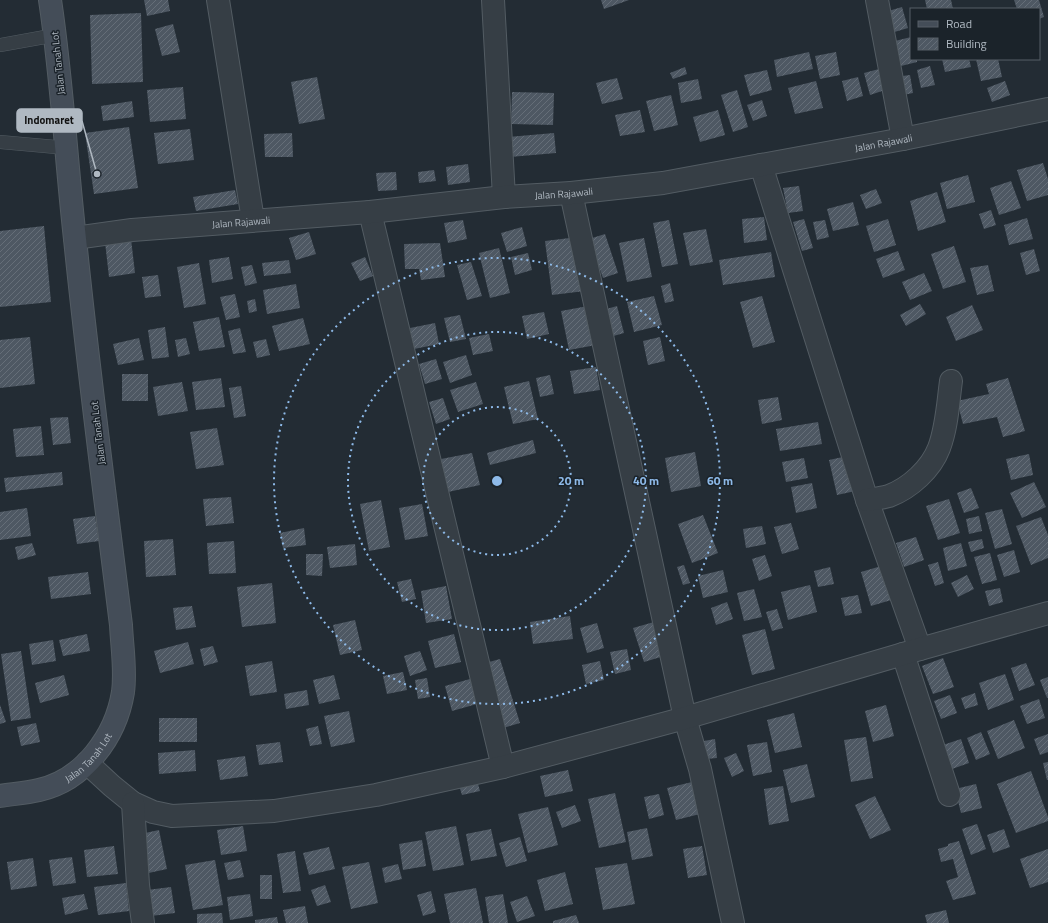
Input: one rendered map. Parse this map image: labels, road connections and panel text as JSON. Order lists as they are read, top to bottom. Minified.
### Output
{"streets":{"main road":["Jalan Tanah Lot"],"street":["Jalan Rajawali"]},"crossings":[["Jalan Tanah Lot","Jalan Rajawali"]],"places":["Indomaret"],"legend":["Road","Building"],"rings":["20 m","40 m","60 m"]}
